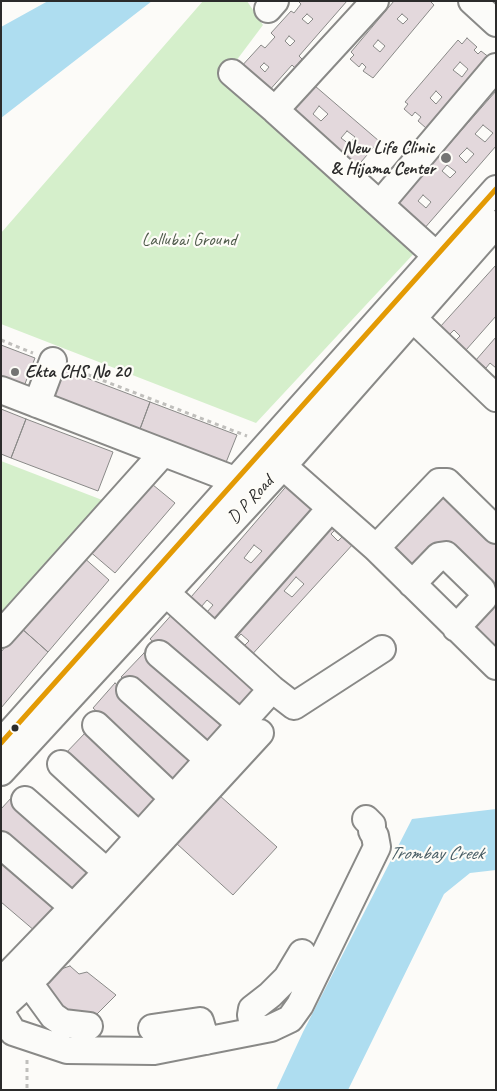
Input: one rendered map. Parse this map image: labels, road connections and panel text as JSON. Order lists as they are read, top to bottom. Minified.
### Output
{"streets":{"street":["D P Road"]},"water":["Trombay Creek"],"parks":["Lallubai Ground"],"places":["New Life Clinic & Hijama Center","Ekta CHS No 20"]}
